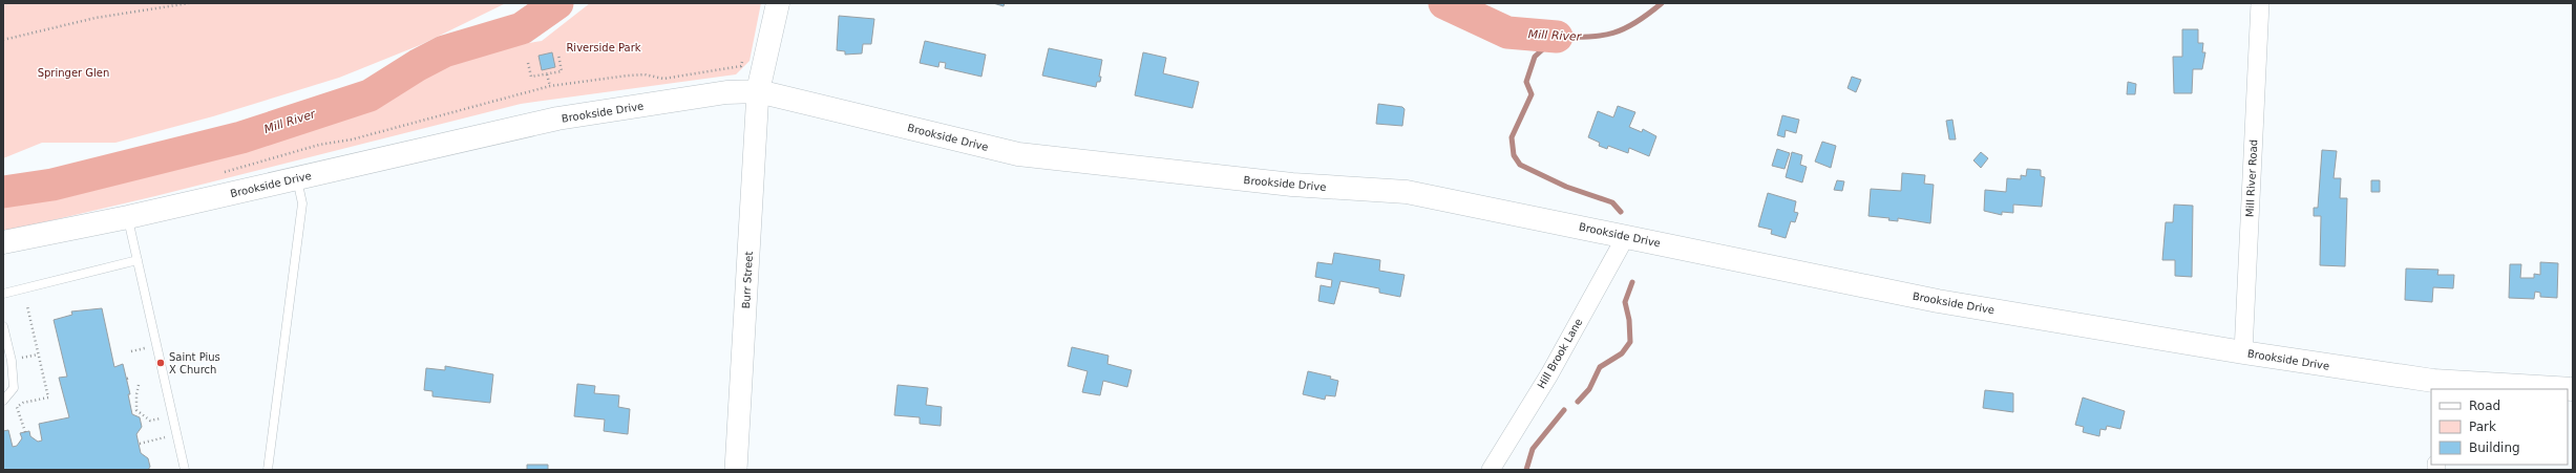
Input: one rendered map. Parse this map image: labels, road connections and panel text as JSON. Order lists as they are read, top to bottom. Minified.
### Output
{"streets":{"main road":["Brookside Drive"],"street":["Mill River Road","Burr Street","Hill Brook Lane"]},"crossings":[["Brookside Drive","Mill River Road"],["Brookside Drive","Burr Street"],["Brookside Drive","Hill Brook Lane"]],"water":["Mill River"],"parks":["Riverside Park","Springer Glen"],"places":["Saint Pius X Church"],"legend":["Road","Park","Building"]}
